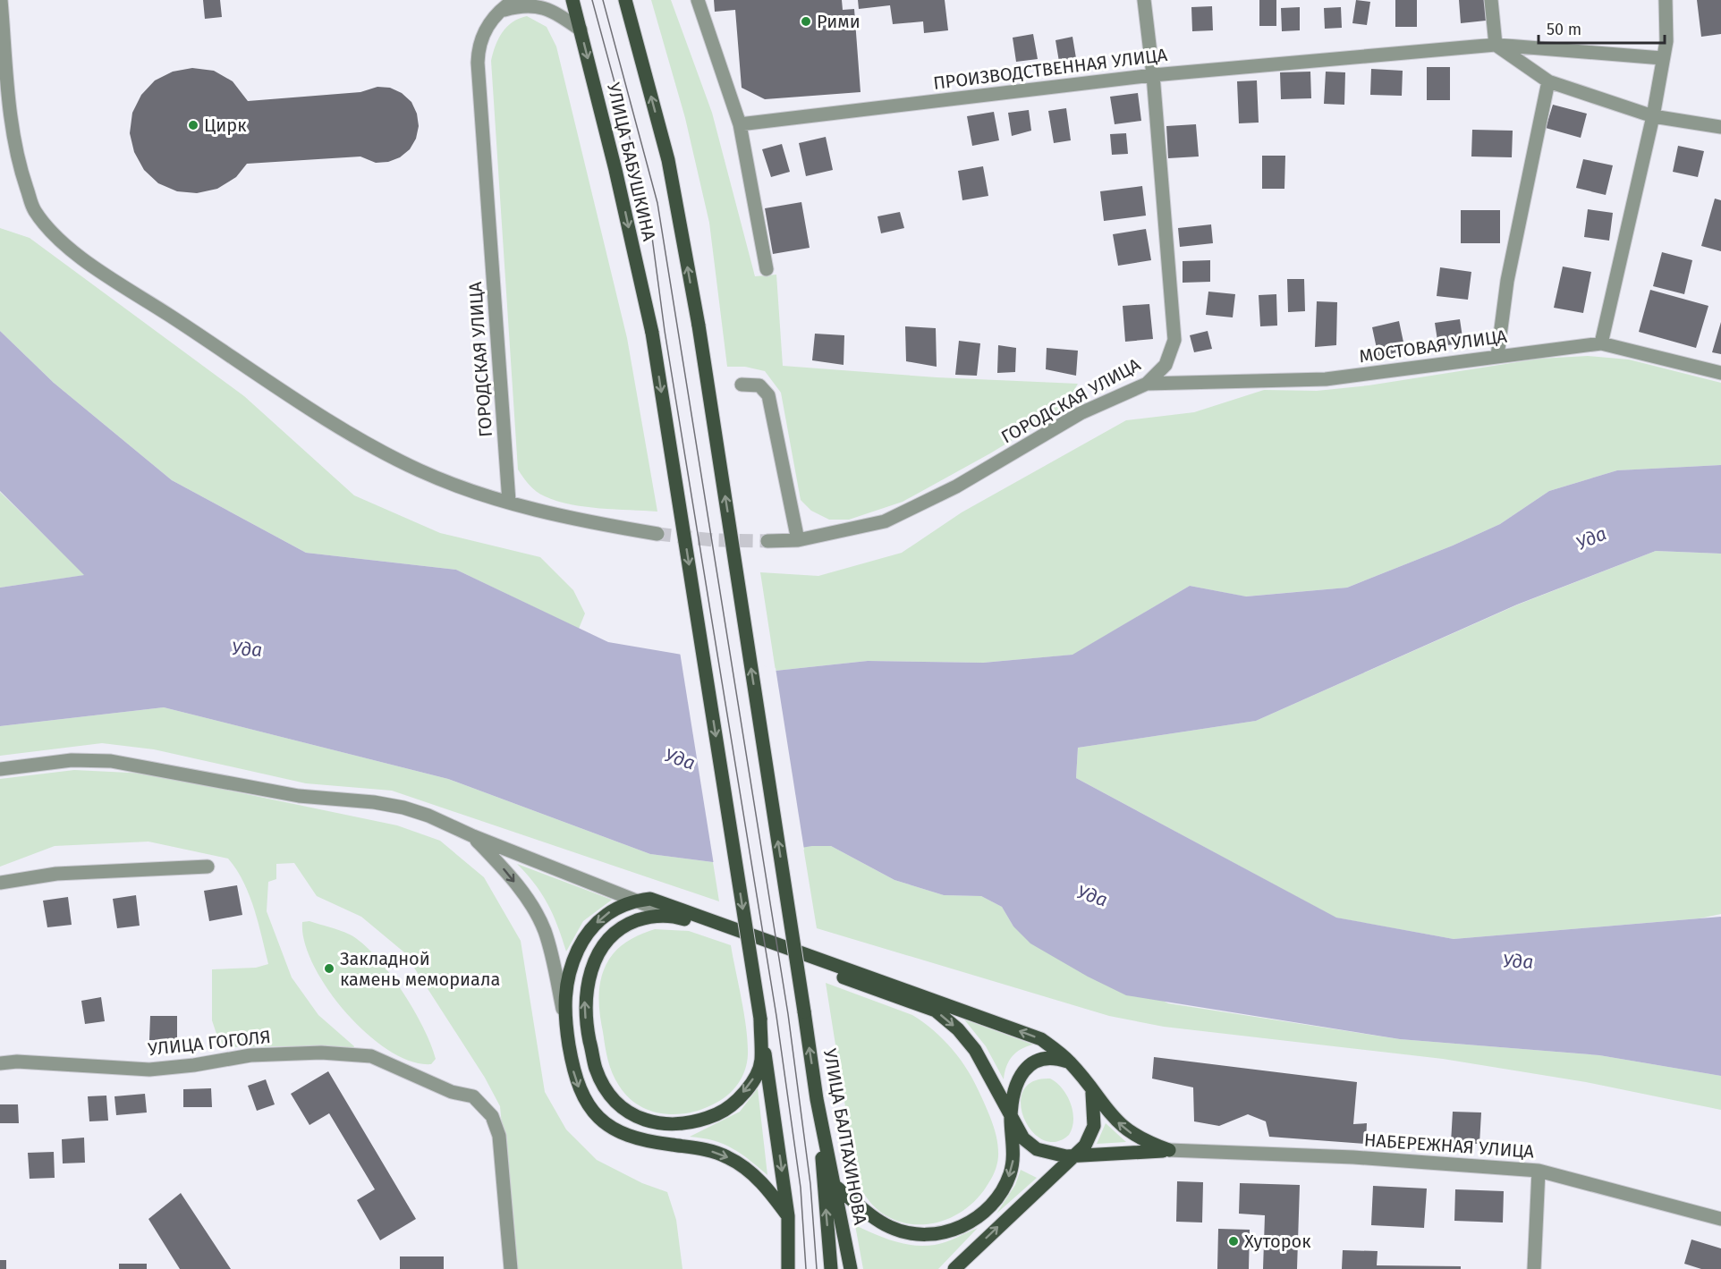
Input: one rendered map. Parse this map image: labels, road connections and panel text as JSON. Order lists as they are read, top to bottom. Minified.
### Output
{"streets":{"main road":["УЛИЦА БАБУШКИНА","УЛИЦА БАЛТАХИНОВА"],"street":["ПРОИЗВОДСТВЕННАЯ УЛИЦА","МОСТОВАЯ УЛИЦА","ГОРОДСКАЯ УЛИЦА","УЛИЦА ГОГОЛЯ","НАБЕРЕЖНАЯ УЛИЦА"]},"crossings":[["ПРОИЗВОДСТВЕННАЯ УЛИЦА","ГОРОДСКАЯ УЛИЦА"],["УЛИЦА БАБУШКИНА","УЛИЦА БАЛТАХИНОВА"],["МОСТОВАЯ УЛИЦА","ГОРОДСКАЯ УЛИЦА"]],"water":["Уда"],"places":["Рими","Цирк","Закладной камень мемориала","Хуторок"],"scale_bar":"50 m"}
